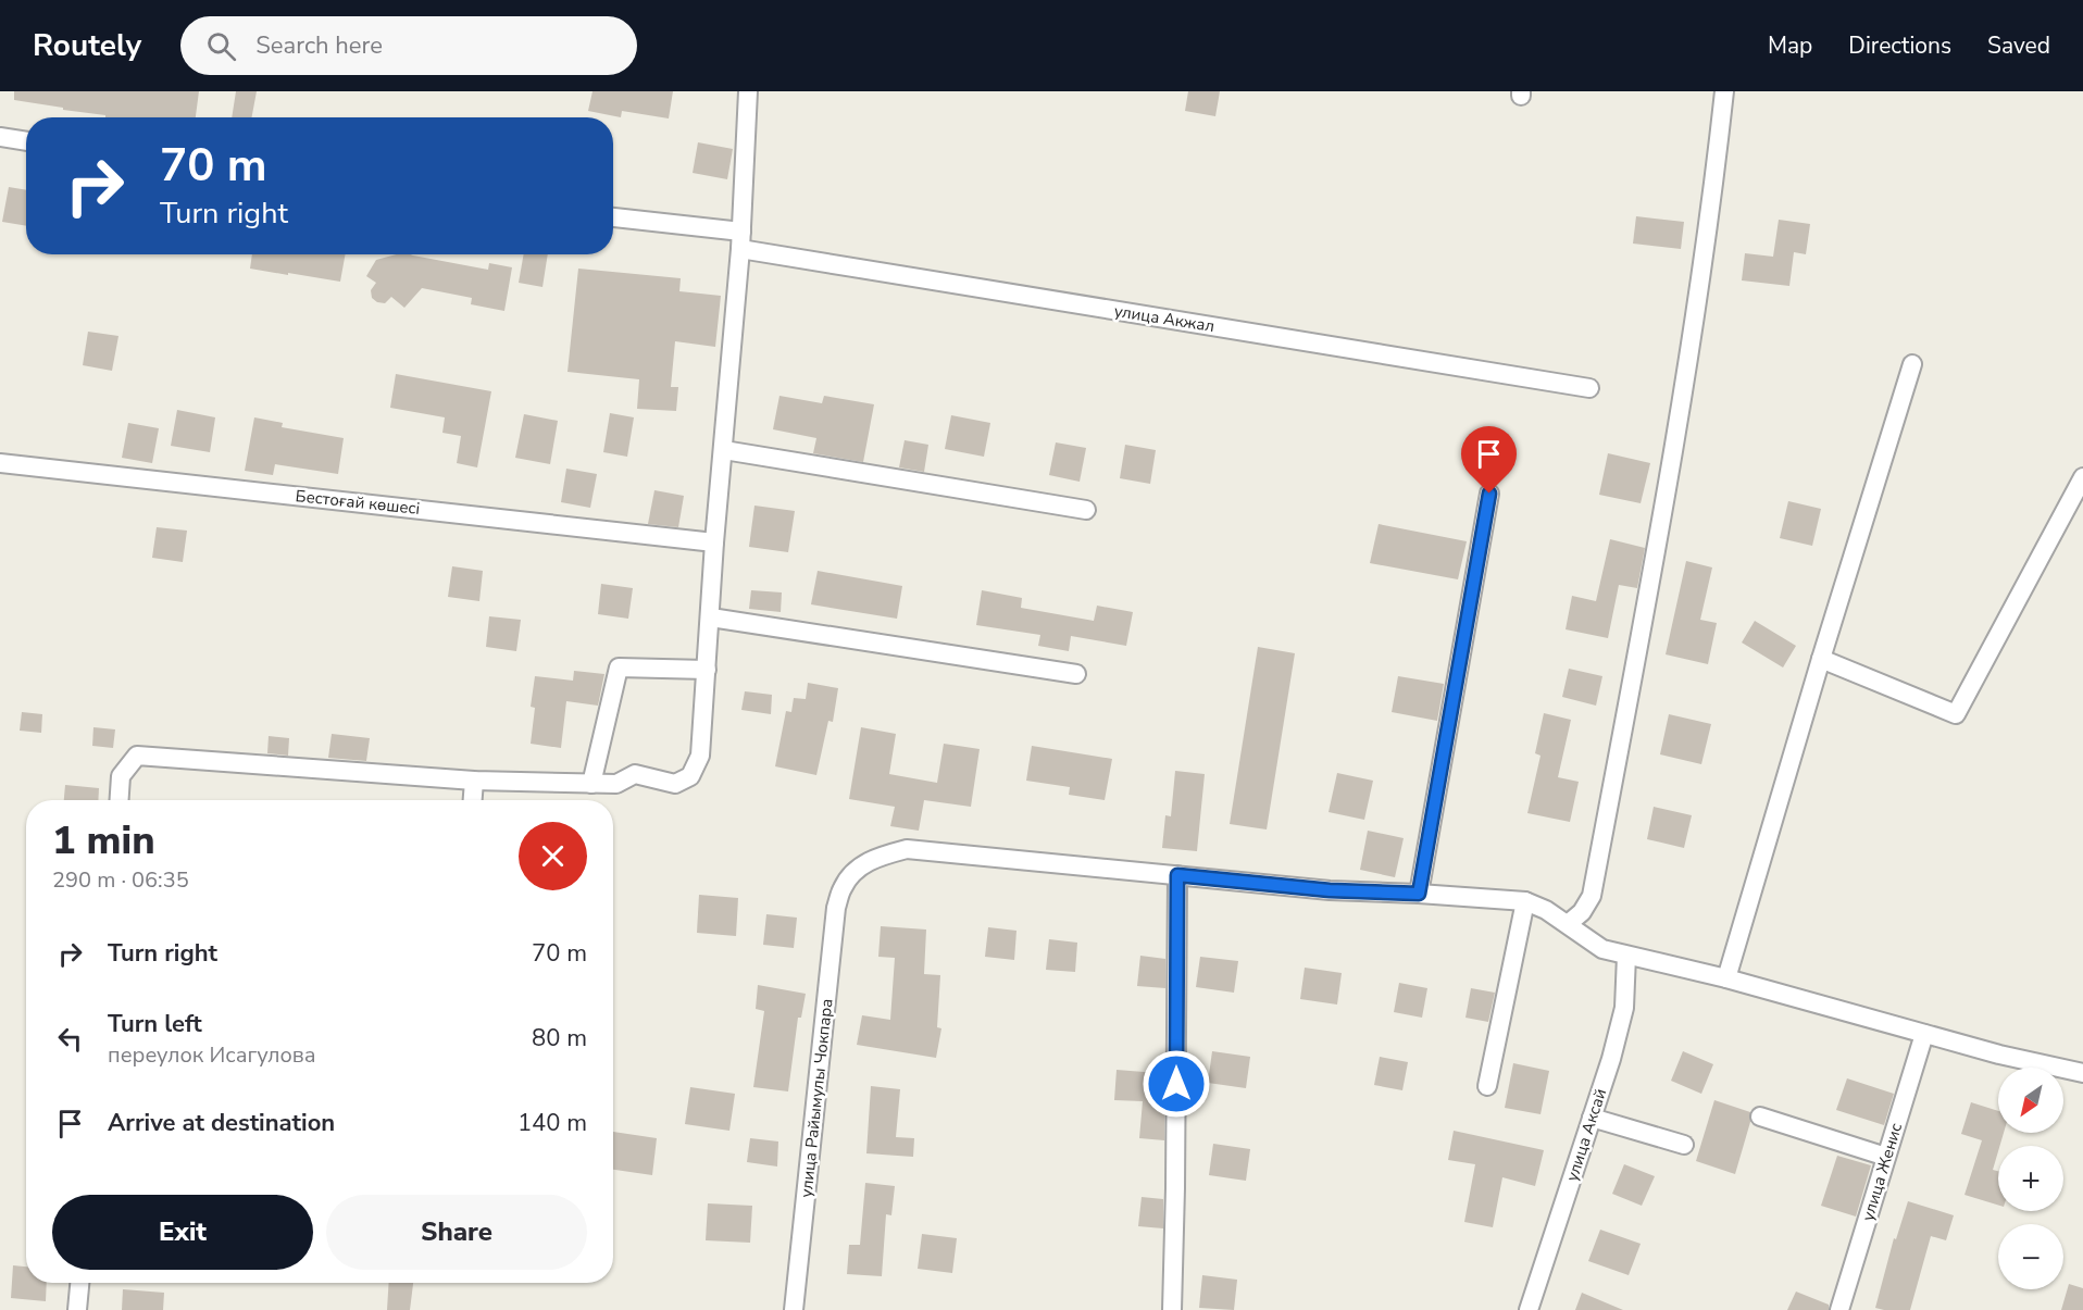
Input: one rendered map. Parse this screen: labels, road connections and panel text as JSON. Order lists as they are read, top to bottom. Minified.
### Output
{"streets":{"street":["улица Акжал","Бестоғай көшесі","улица Райымулы Чокпара","улица Аксай","улица Женис"]},"north":"bottom left","page":{"header":"Routely","search":"Search here","nav":["Map","Directions","Saved"],"turn":["70 m","Turn right"],"heading":["1 min","290 m · 06:35"],"list":[{"name":"Turn right","value":"70 m"},{"name":"Turn left","note":"переулок Исагулова","value":"80 m"},{"name":"Arrive at destination","value":"140 m"}],"map_buttons":["+","−"],"buttons":["Exit","Share"]}}
